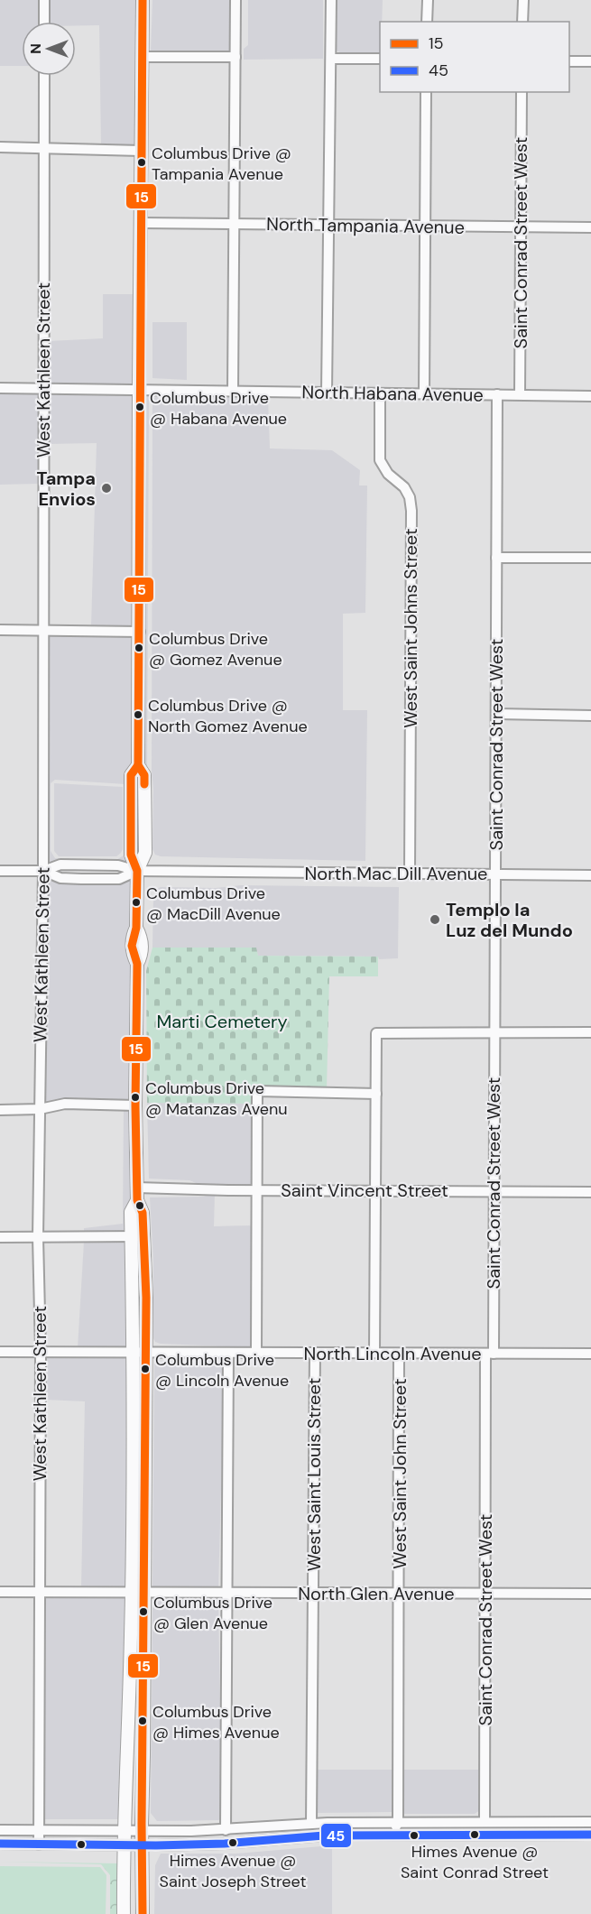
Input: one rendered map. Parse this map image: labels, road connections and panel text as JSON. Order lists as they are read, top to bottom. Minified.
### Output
{"streets":{"street":["North Tampania Avenue","Saint Conrad Street West","West Kathleen Street","North Habana Avenue","West Saint Johns Street","North Mac Dill Avenue","Saint Vincent Street","North Lincoln Avenue","West Saint John Street","West Saint Louis Street","North Glen Avenue"]},"crossings":[["North Tampania Avenue","Saint Conrad Street West"],["Saint Conrad Street West","North Habana Avenue"],["Saint Conrad Street West","North Mac Dill Avenue"],["Saint Conrad Street West","Saint Vincent Street"],["Saint Conrad Street West","North Lincoln Avenue"],["Saint Conrad Street West","North Glen Avenue"],["West Kathleen Street","North Habana Avenue"],["West Kathleen Street","North Mac Dill Avenue"],["West Kathleen Street","North Lincoln Avenue"],["West Kathleen Street","North Glen Avenue"],["North Habana Avenue","West Saint Johns Street"],["West Saint Johns Street","North Mac Dill Avenue"],["North Lincoln Avenue","West Saint John Street"],["North Lincoln Avenue","West Saint Louis Street"],["West Saint John Street","North Glen Avenue"],["West Saint Louis Street","North Glen Avenue"]],"parks":["Marti Cemetery"],"places":["Columbus Drive @ Tampania Avenue","Columbus Drive @ Habana Avenue","Tampa Envios","Columbus Drive @ Gomez Avenue","Columbus Drive @ North Gomez Avenue","Columbus Drive @ MacDill Avenue","Templo la Luz del Mundo","Columbus Drive @ Matanzas Avenu","Columbus Drive @ Lincoln Avenue","Columbus Drive @ Glen Avenue","Columbus Drive @ Himes Avenue","Himes Avenue @ Saint Conrad Street","Himes Avenue @ Saint Joseph Street"],"lines":["transit line 15","transit line 45"],"legend":["15","45"],"north":"left"}
